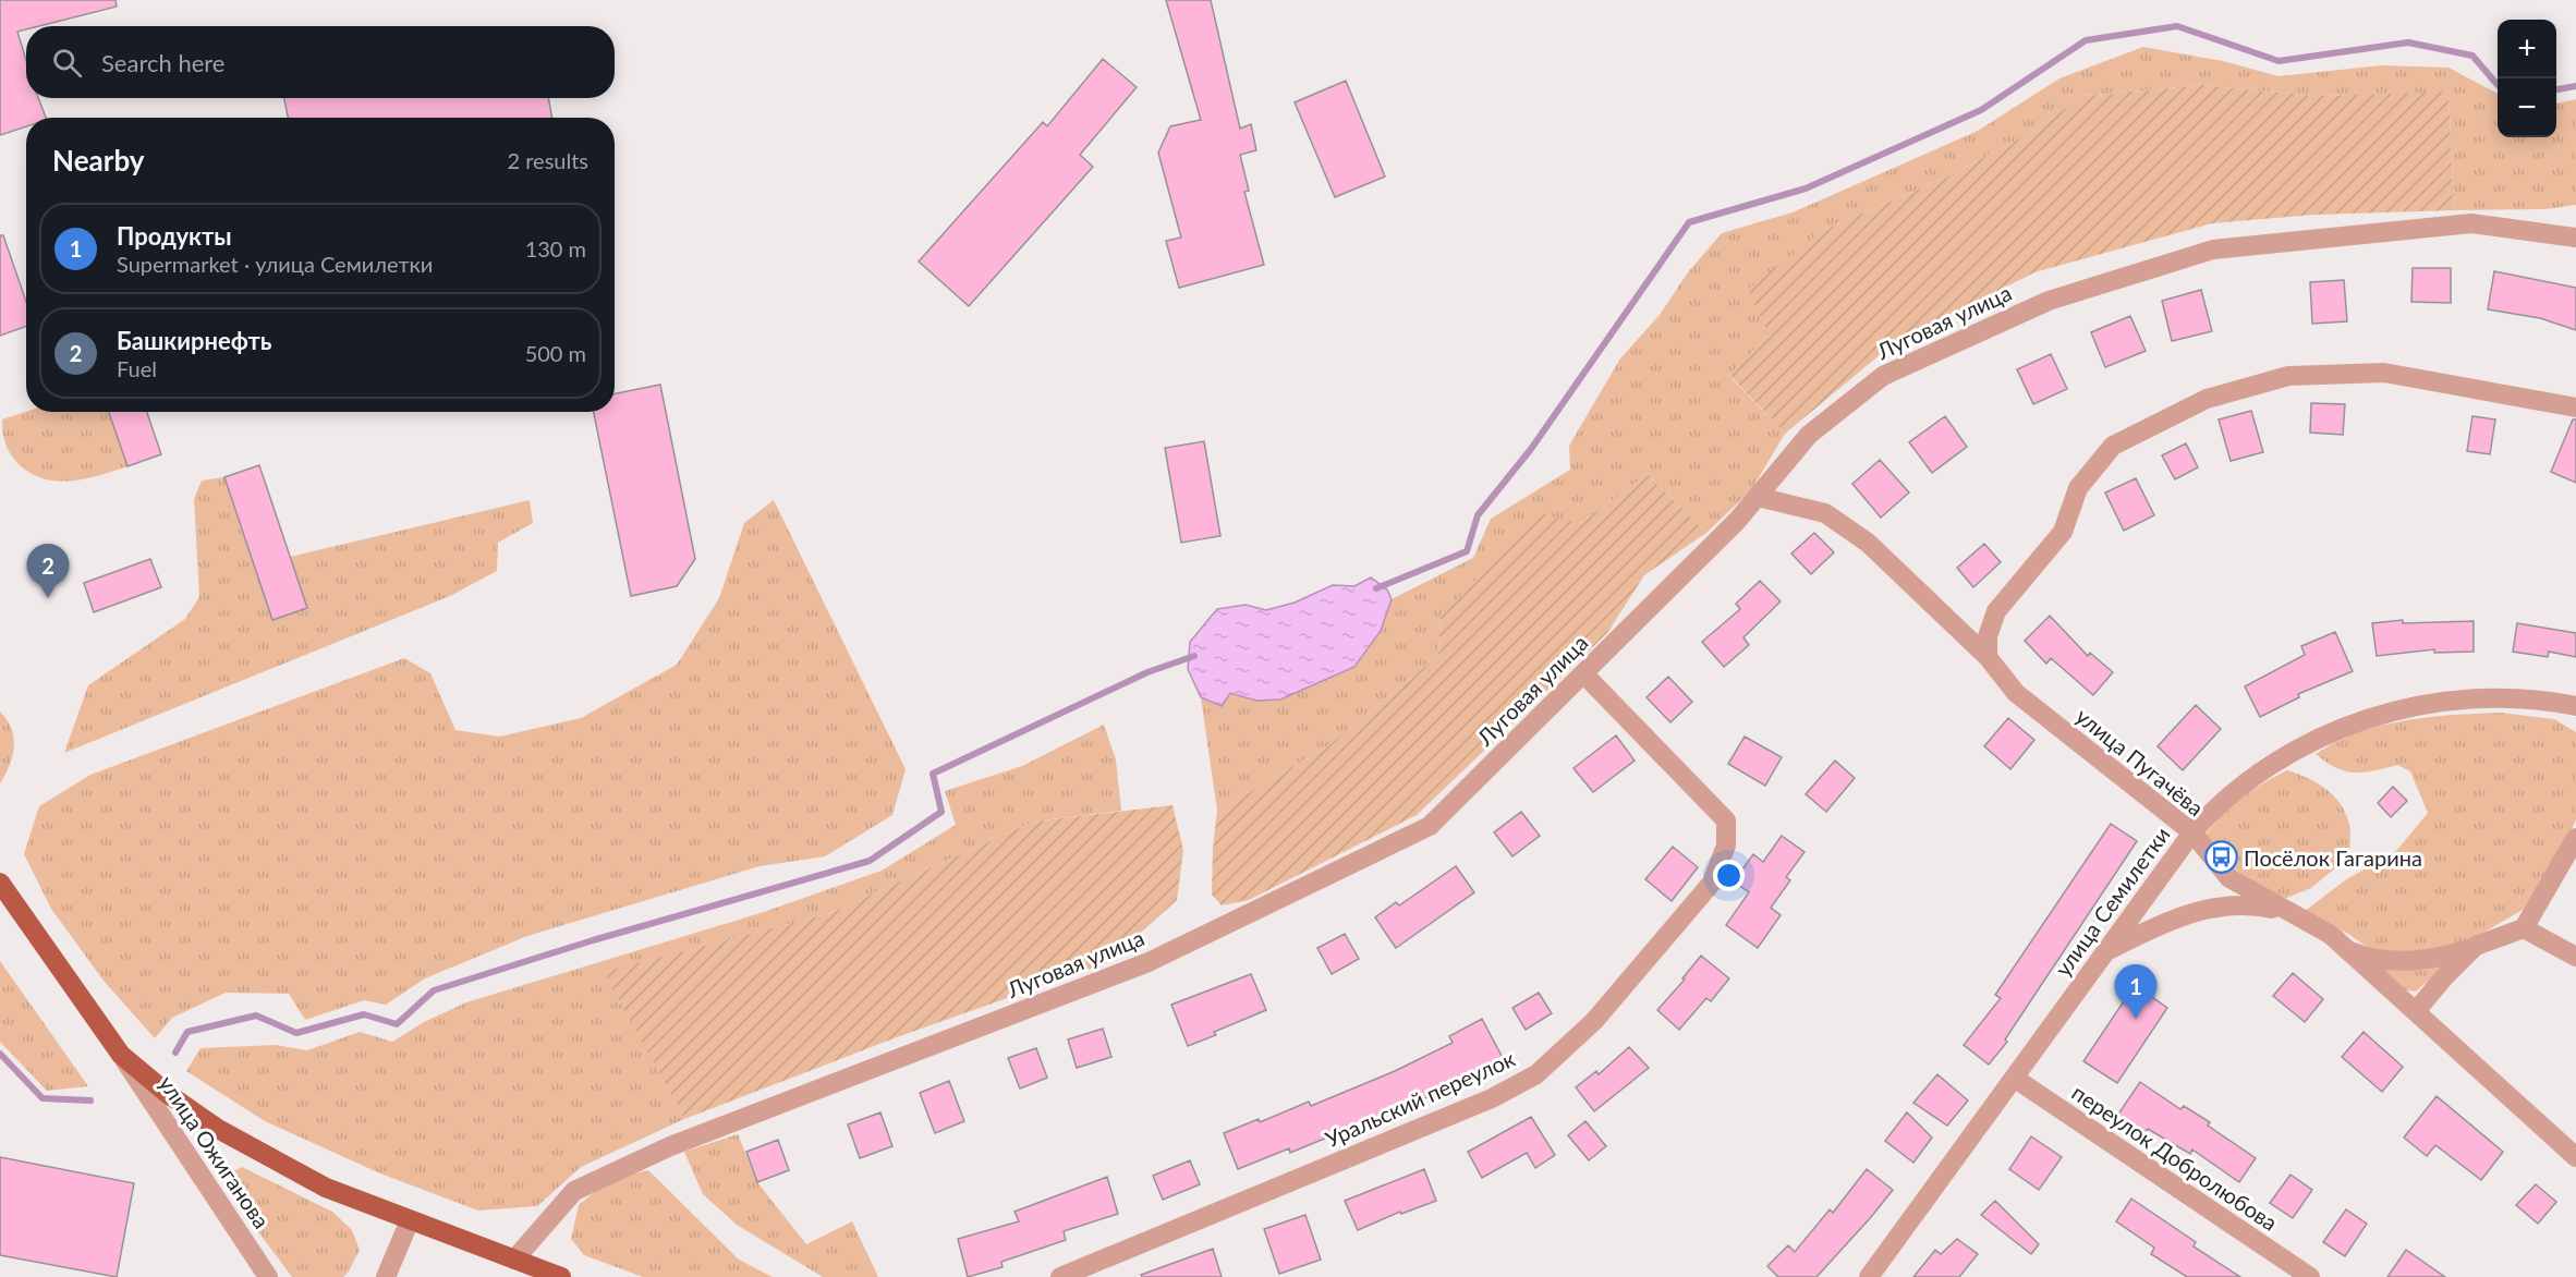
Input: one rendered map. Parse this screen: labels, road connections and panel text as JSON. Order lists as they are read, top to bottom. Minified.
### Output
{"streets":{"street":["Луговая улица","улица Пугачёва","улица Семилетки","Уральский переулок","улица Ожиганова","переулок Добролюбова"]},"crossings":[["Луговая улица","улица Пугачёва"],["Луговая улица","Уральский переулок"],["улица Пугачёва","улица Семилетки"],["улица Семилетки","переулок Добролюбова"]],"places":{"bus stop":["Посёлок Гагарина"]},"page":{"map_buttons":["+","−"],"search":"Search here","heading":["Nearby","2 results"],"list":[{"mark":"1","name":"Продукты","note":"Supermarket · улица Семилетки","value":"130 m"},{"mark":"2","name":"Башкирнефть","note":"Fuel","value":"500 m"}],"pins":["2","1"]}}
